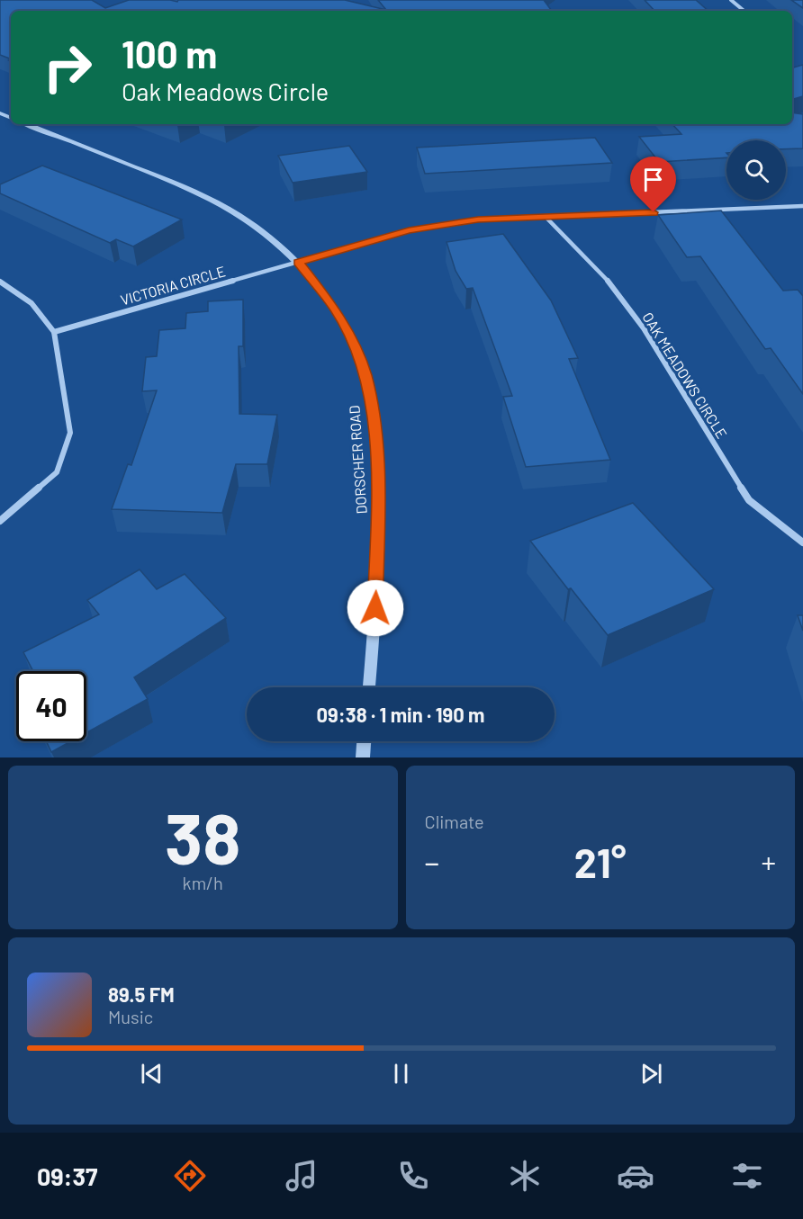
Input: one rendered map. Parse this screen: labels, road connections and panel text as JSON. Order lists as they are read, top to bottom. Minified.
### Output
{"streets":{"street":["VICTORIA CIRCLE","OAK MEADOWS CIRCLE","DORSCHER ROAD"]},"crossings":[["VICTORIA CIRCLE","DORSCHER ROAD"]],"page":{"turn":["100 m","Oak Meadows Circle"],"limit":"40","trip":"09:38 · 1 min · 190 m","tile":[["38","km/h"],"Climate"],"heat":["−","21°","+"],"song":["89.5 FM","Music"],"tabs":"09:37"}}
